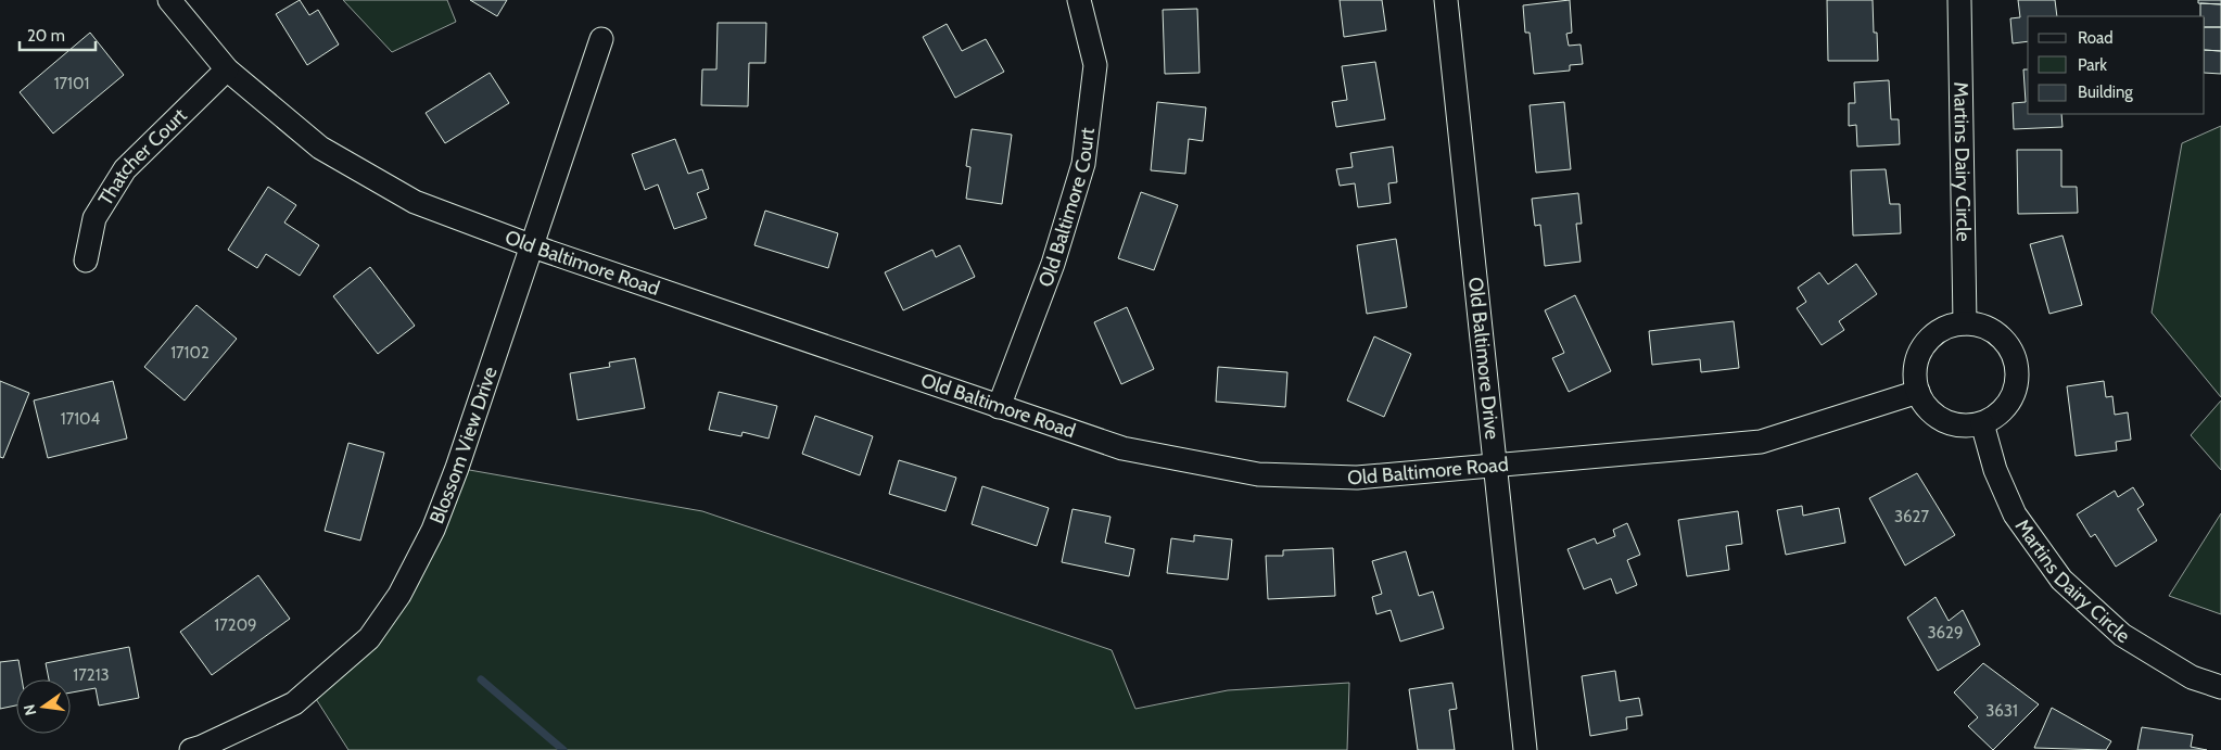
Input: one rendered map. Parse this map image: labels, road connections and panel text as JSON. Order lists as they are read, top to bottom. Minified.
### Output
{"streets":{"street":["Thatcher Court","Martins Dairy Circle","Old Baltimore Court","Old Baltimore Road","Old Baltimore Drive","Blossom View Drive"]},"crossings":[["Thatcher Court","Old Baltimore Road"],["Martins Dairy Circle","Old Baltimore Road"],["Old Baltimore Court","Old Baltimore Road"],["Old Baltimore Road","Old Baltimore Drive"],["Old Baltimore Road","Blossom View Drive"]],"house_numbers":["17101","17102","17104","3627","17209","3629","17213","3631"],"legend":["Road","Park","Building"],"scale_bar":"20 m","north":"left"}
